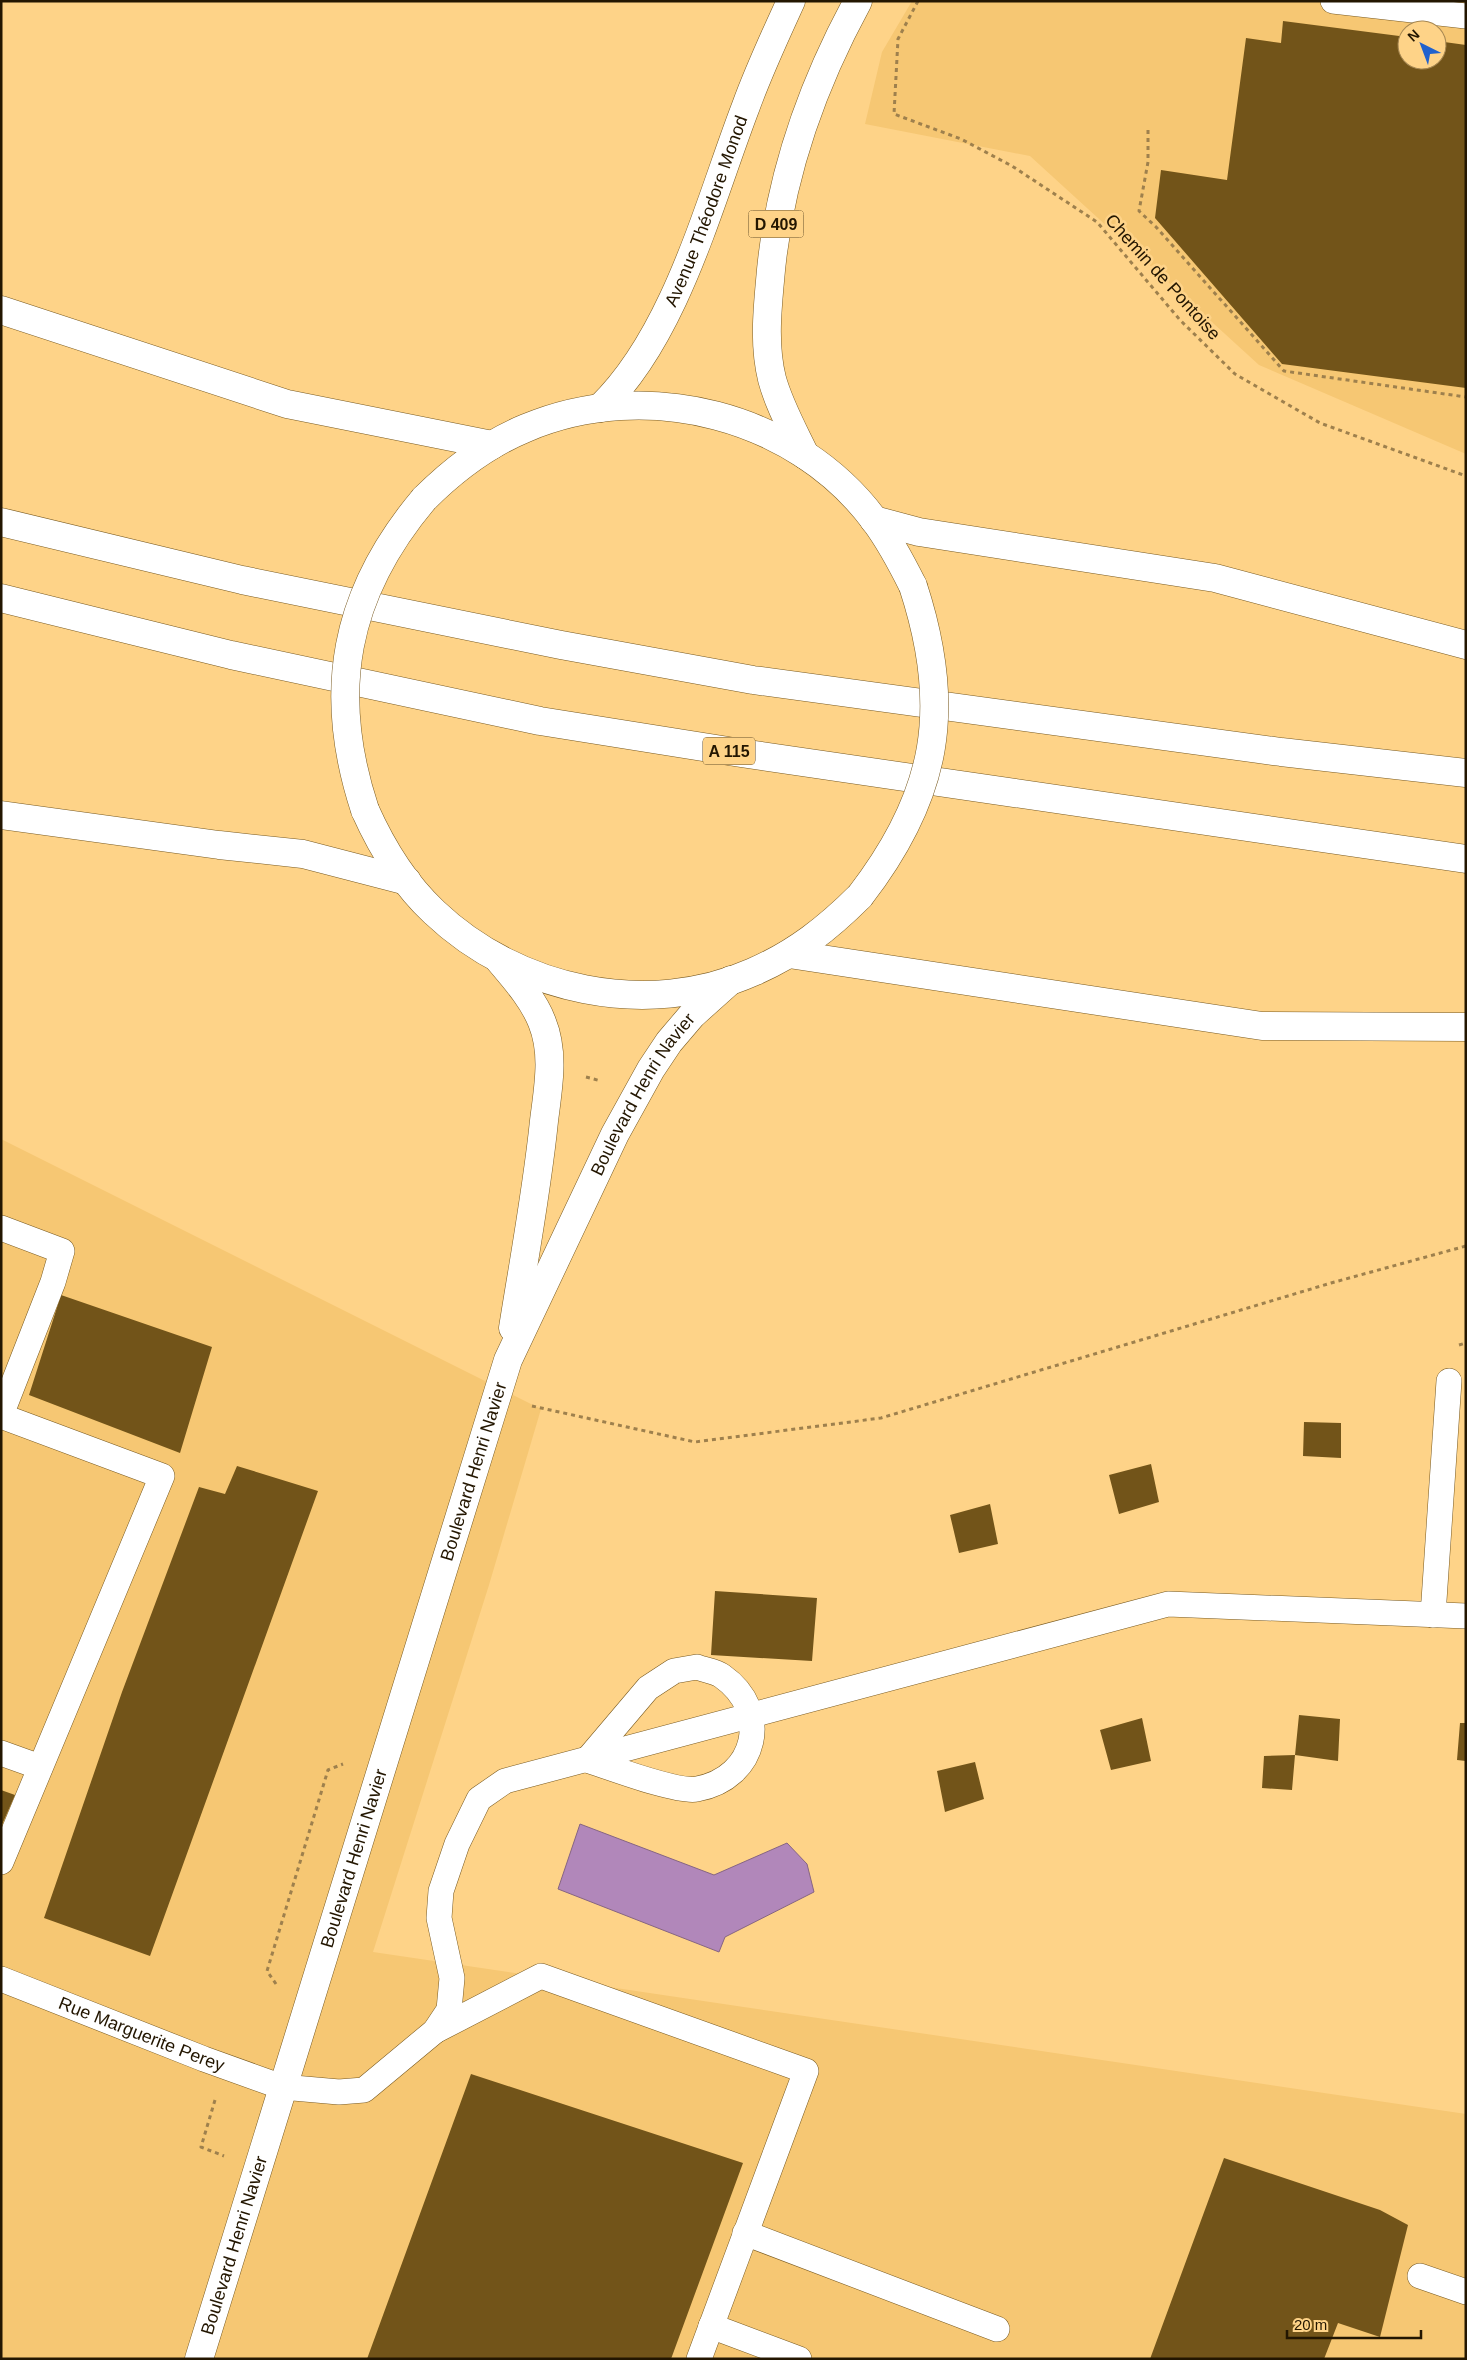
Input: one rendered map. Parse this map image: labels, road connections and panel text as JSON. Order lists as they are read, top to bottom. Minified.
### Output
{"streets":{"main road":["Avenue Théodore Monod","D 409","A 115","Boulevard Henri Navier"],"lane":["Rue Marguerite Perey"],"path":["Chemin de Pontoise"]},"crossings":[["Boulevard Henri Navier","Rue Marguerite Perey"]],"scale_bar":"20 m","north":"top left"}
